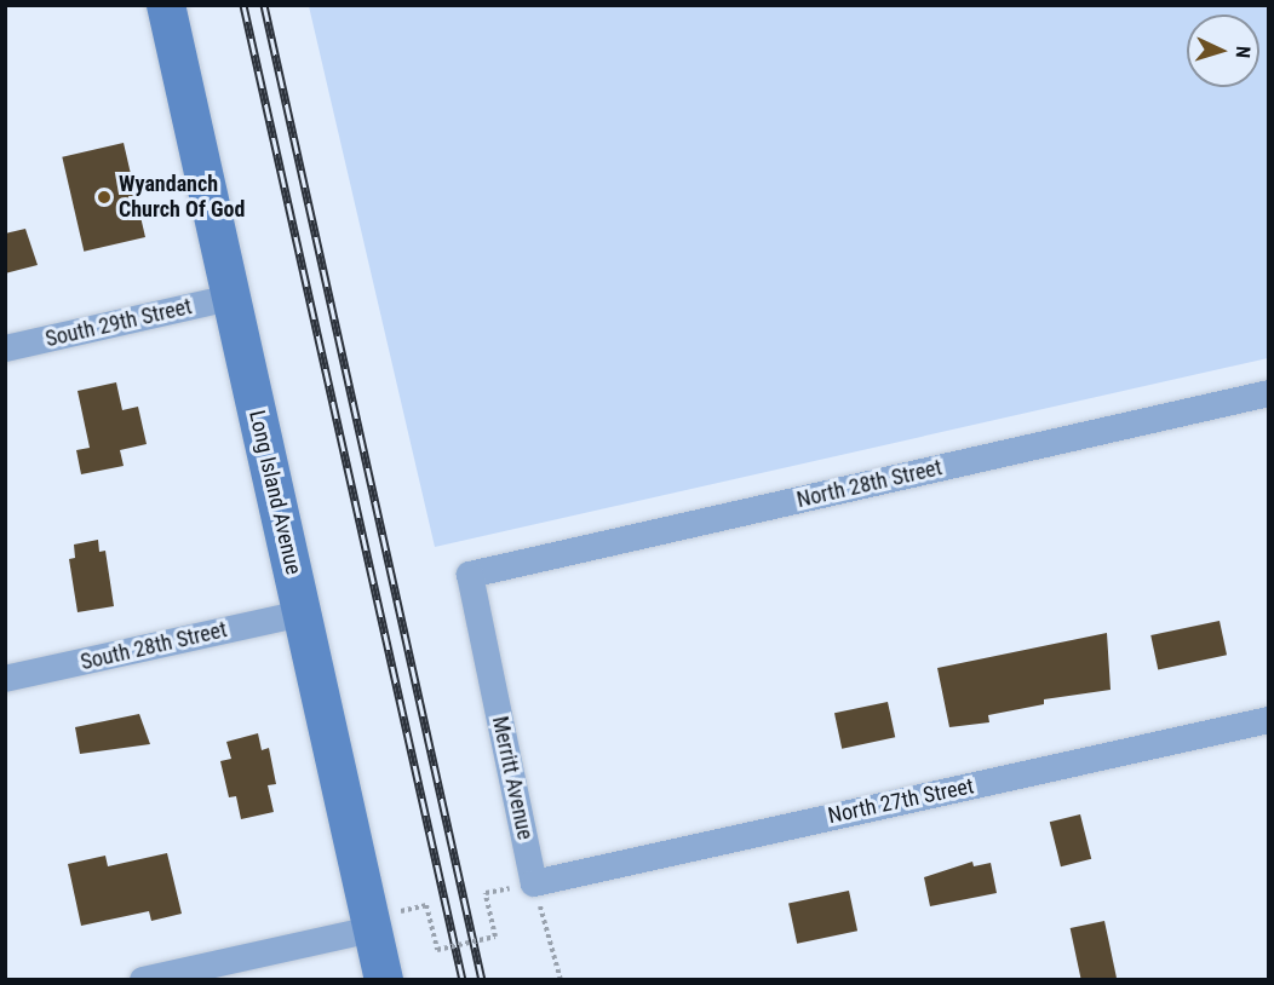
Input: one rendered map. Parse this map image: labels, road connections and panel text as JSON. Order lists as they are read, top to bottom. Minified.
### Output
{"streets":{"street":["South 29th Street","North 28th Street","Long Island Avenue","South 28th Street","Merritt Avenue","North 27th Street"]},"crossings":[["South 29th Street","Long Island Avenue"],["North 28th Street","Merritt Avenue"],["Long Island Avenue","South 28th Street"],["Merritt Avenue","North 27th Street"]],"places":["Wyandanch Church Of God"],"north":"right"}
